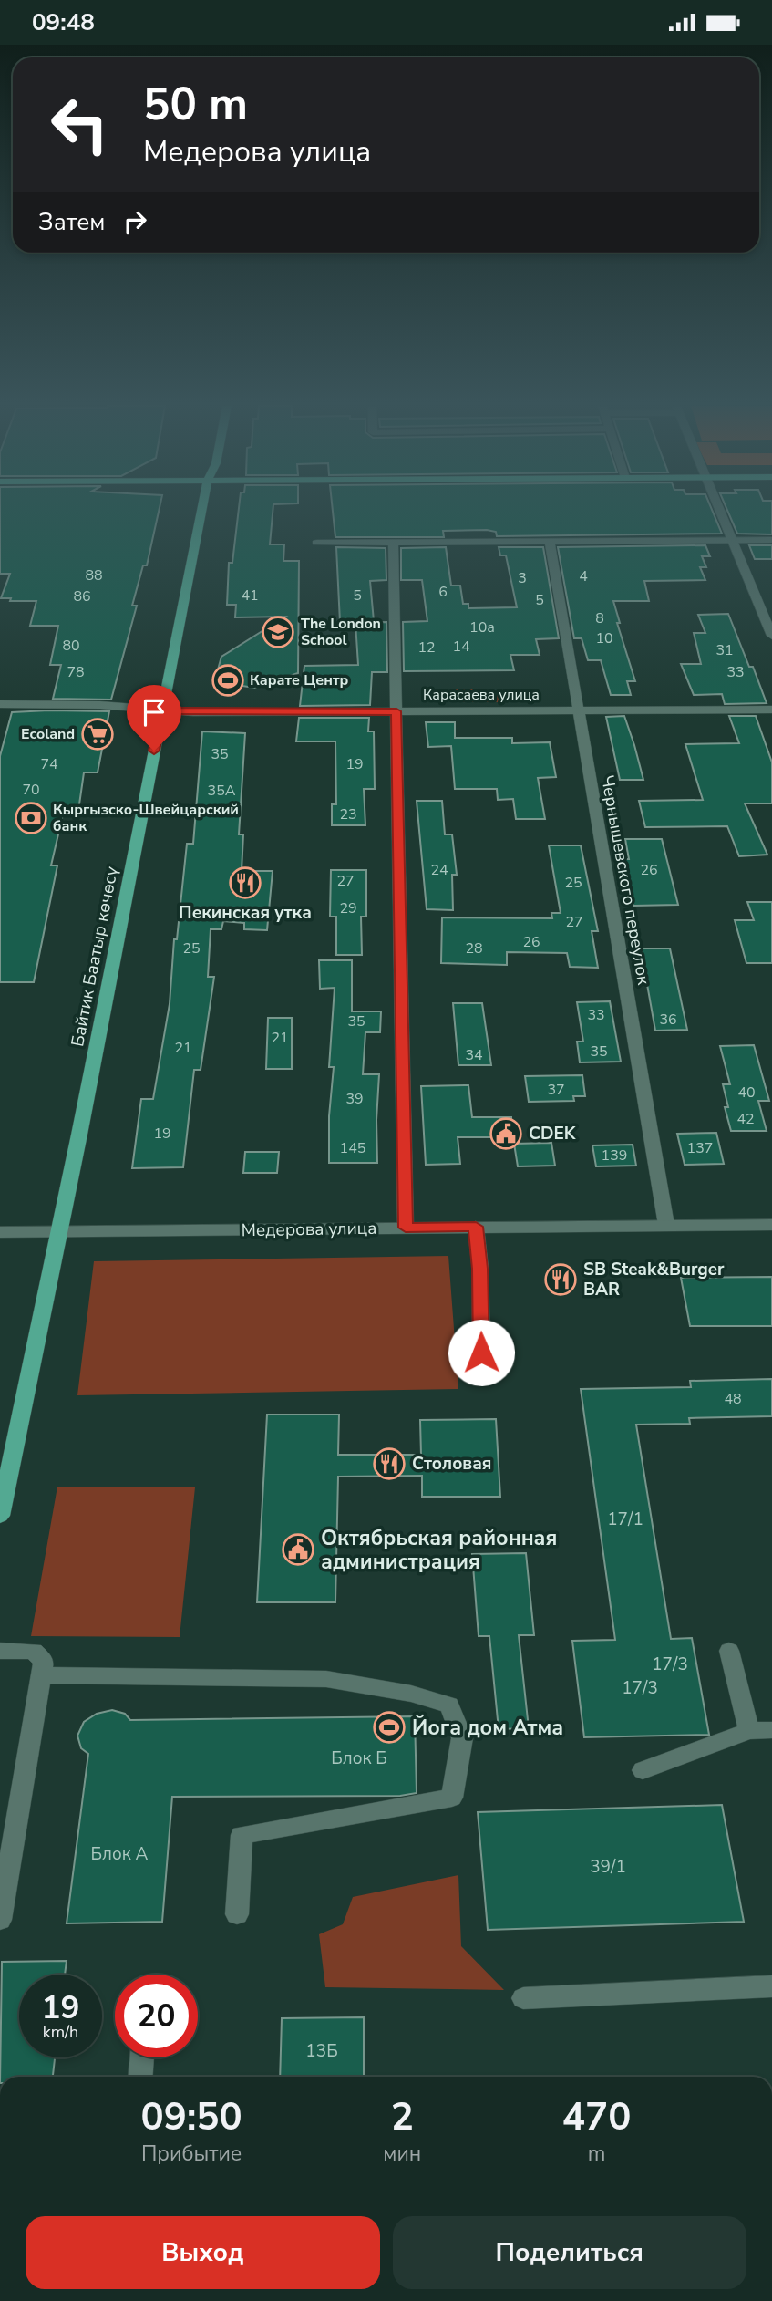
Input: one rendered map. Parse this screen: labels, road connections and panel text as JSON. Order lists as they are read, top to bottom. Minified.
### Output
{"streets":{"main road":["Байтик Баатыр көчөсү"],"street":["Карасаева улица","Чернышевского переулок","Медерова улица"]},"crossings":[["Карасаева улица","Чернышевского переулок"],["Карасаева улица","Байтик Баатыр көчөсү"],["Чернышевского переулок","Медерова улица"],["Байтик Баатыр көчөсү","Медерова улица"]],"places":{"school or university":["The London School"],"sports":["Карате Центр","Йога дом Атма"],"supermarket":["Ecoland"],"bank":["Кыргызско-Швейцарский банк"],"restaurant":["Пекинская утка","SB Steak&Burger BAR","Столовая"],"public building":["CDEK","Октябрьская районная администрация"]},"house_numbers":["88","4","3","6","41","5","86","5","8","10а","10","80","14","12","31","78","33","35","74","19","70","35А","23","24","26","27","25","29","27","26","25","28","33","36","35","21","21","35","34","37","40","39","42","19","145","137","139","48","17/1","17/3","17/3","Блок Б","Блок А","39/1","13Б"],"page":{"status":"09:48","turn":["50 m","Медерова улица"],"then":"Затем","speed":"19 km/h","limit":"20","eta":["09:50","Прибытие","2","мин","470","m"],"buttons":["Выход","Поделиться"]}}
